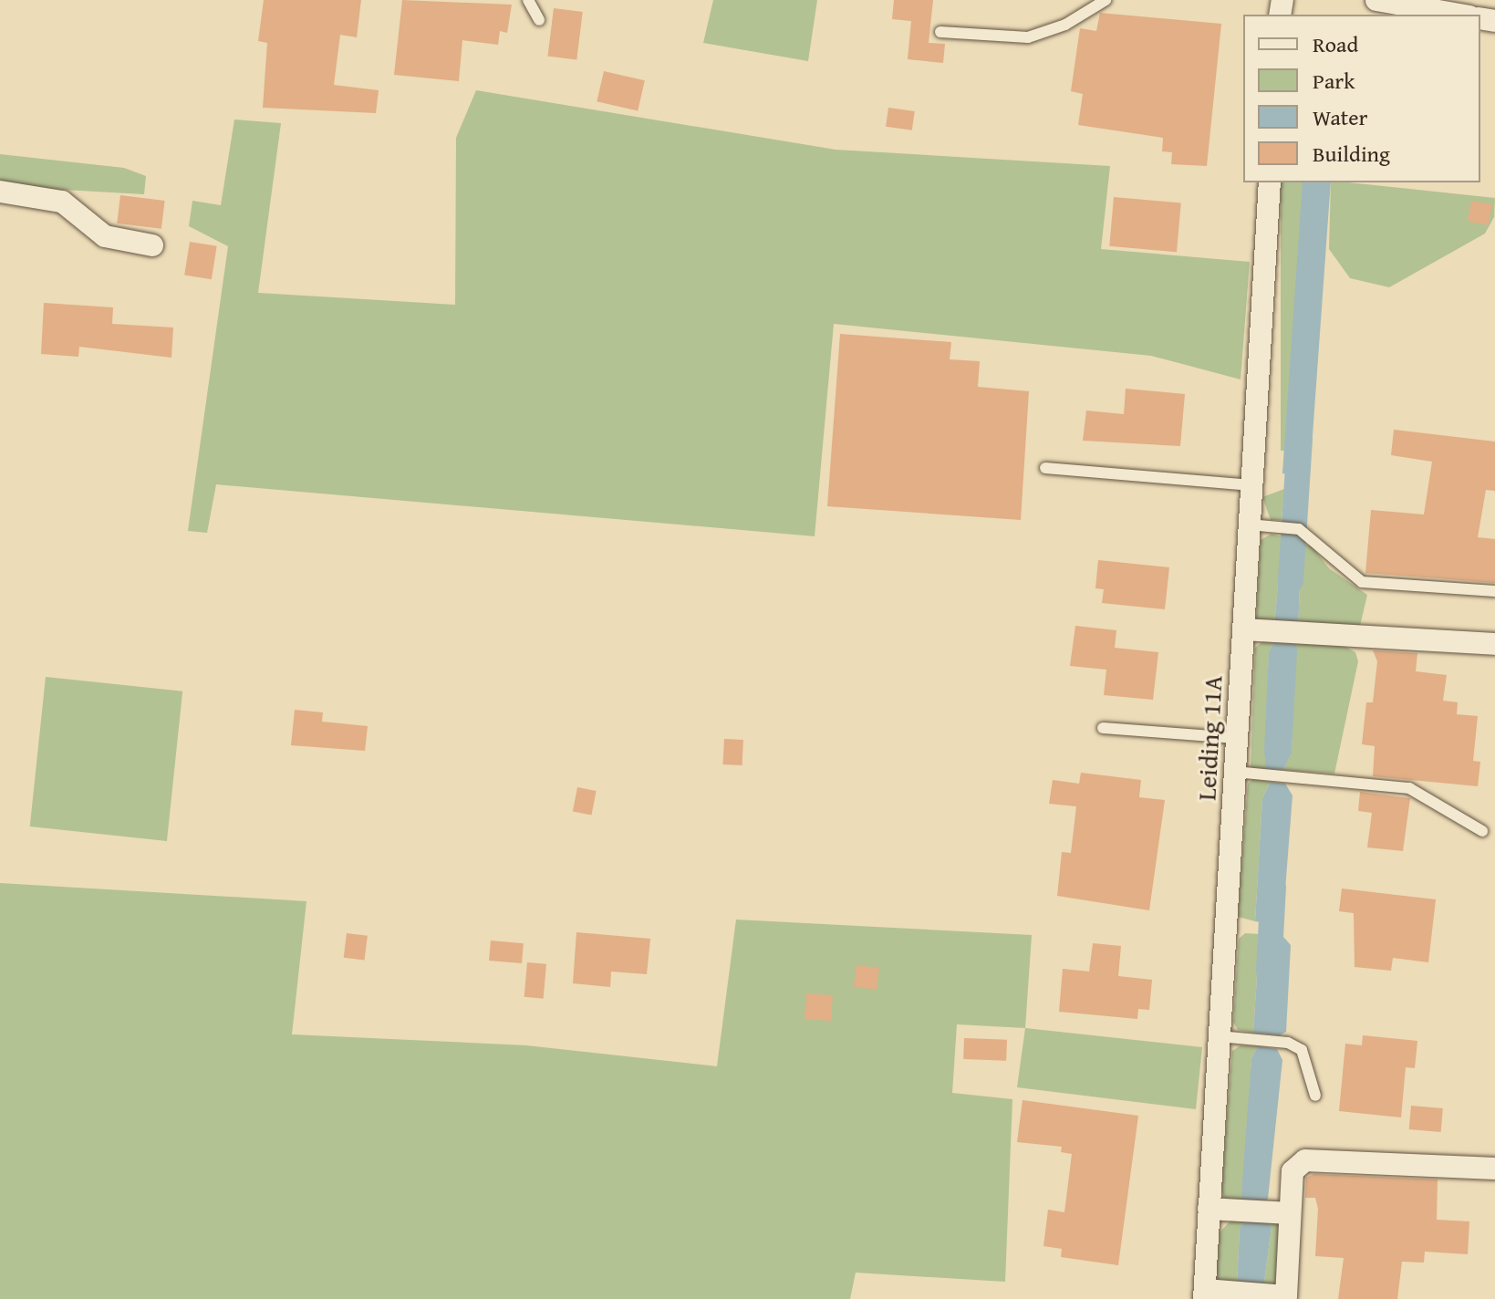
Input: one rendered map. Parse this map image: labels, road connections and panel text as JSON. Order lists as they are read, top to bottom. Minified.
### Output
{"streets":{"street":["Leiding 11A"]},"legend":["Road","Park","Water","Building"]}
